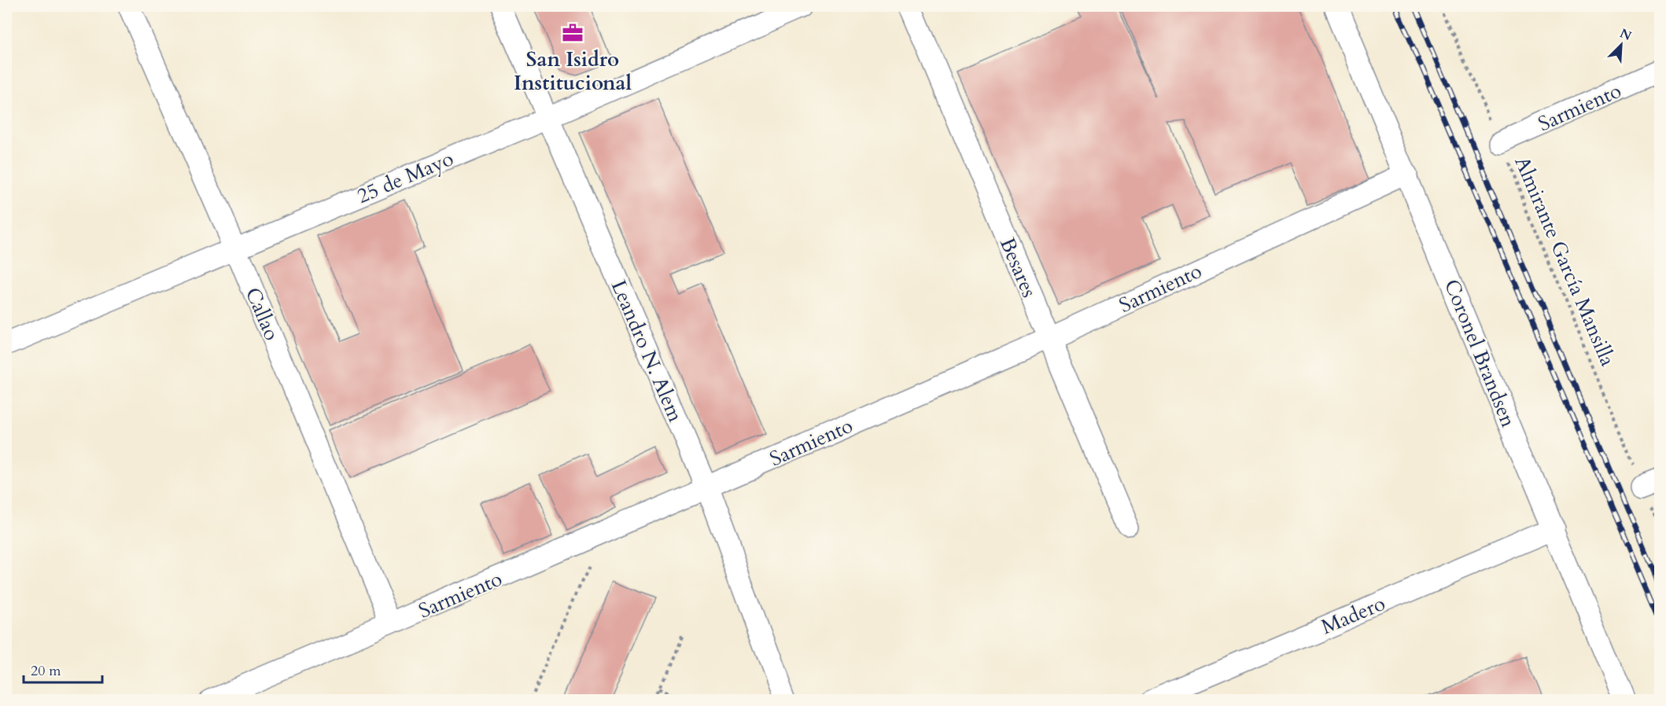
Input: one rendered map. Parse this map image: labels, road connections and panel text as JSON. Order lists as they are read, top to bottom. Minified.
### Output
{"streets":{"street":["Sarmiento","25 de Mayo","Besares","Callao","Leandro N. Alem","Coronel Brandsen","Madero"],"path":["Almirante García Mansilla"]},"crossings":[["Sarmiento","Almirante García Mansilla"],["Sarmiento","Besares"],["Sarmiento","Callao"],["Sarmiento","Leandro N. Alem"],["Sarmiento","Coronel Brandsen"],["25 de Mayo","Callao"],["25 de Mayo","Leandro N. Alem"],["Coronel Brandsen","Madero"]],"places":{"office":["San Isidro Institucional"]},"scale_bar":"20 m","north":"top right"}
